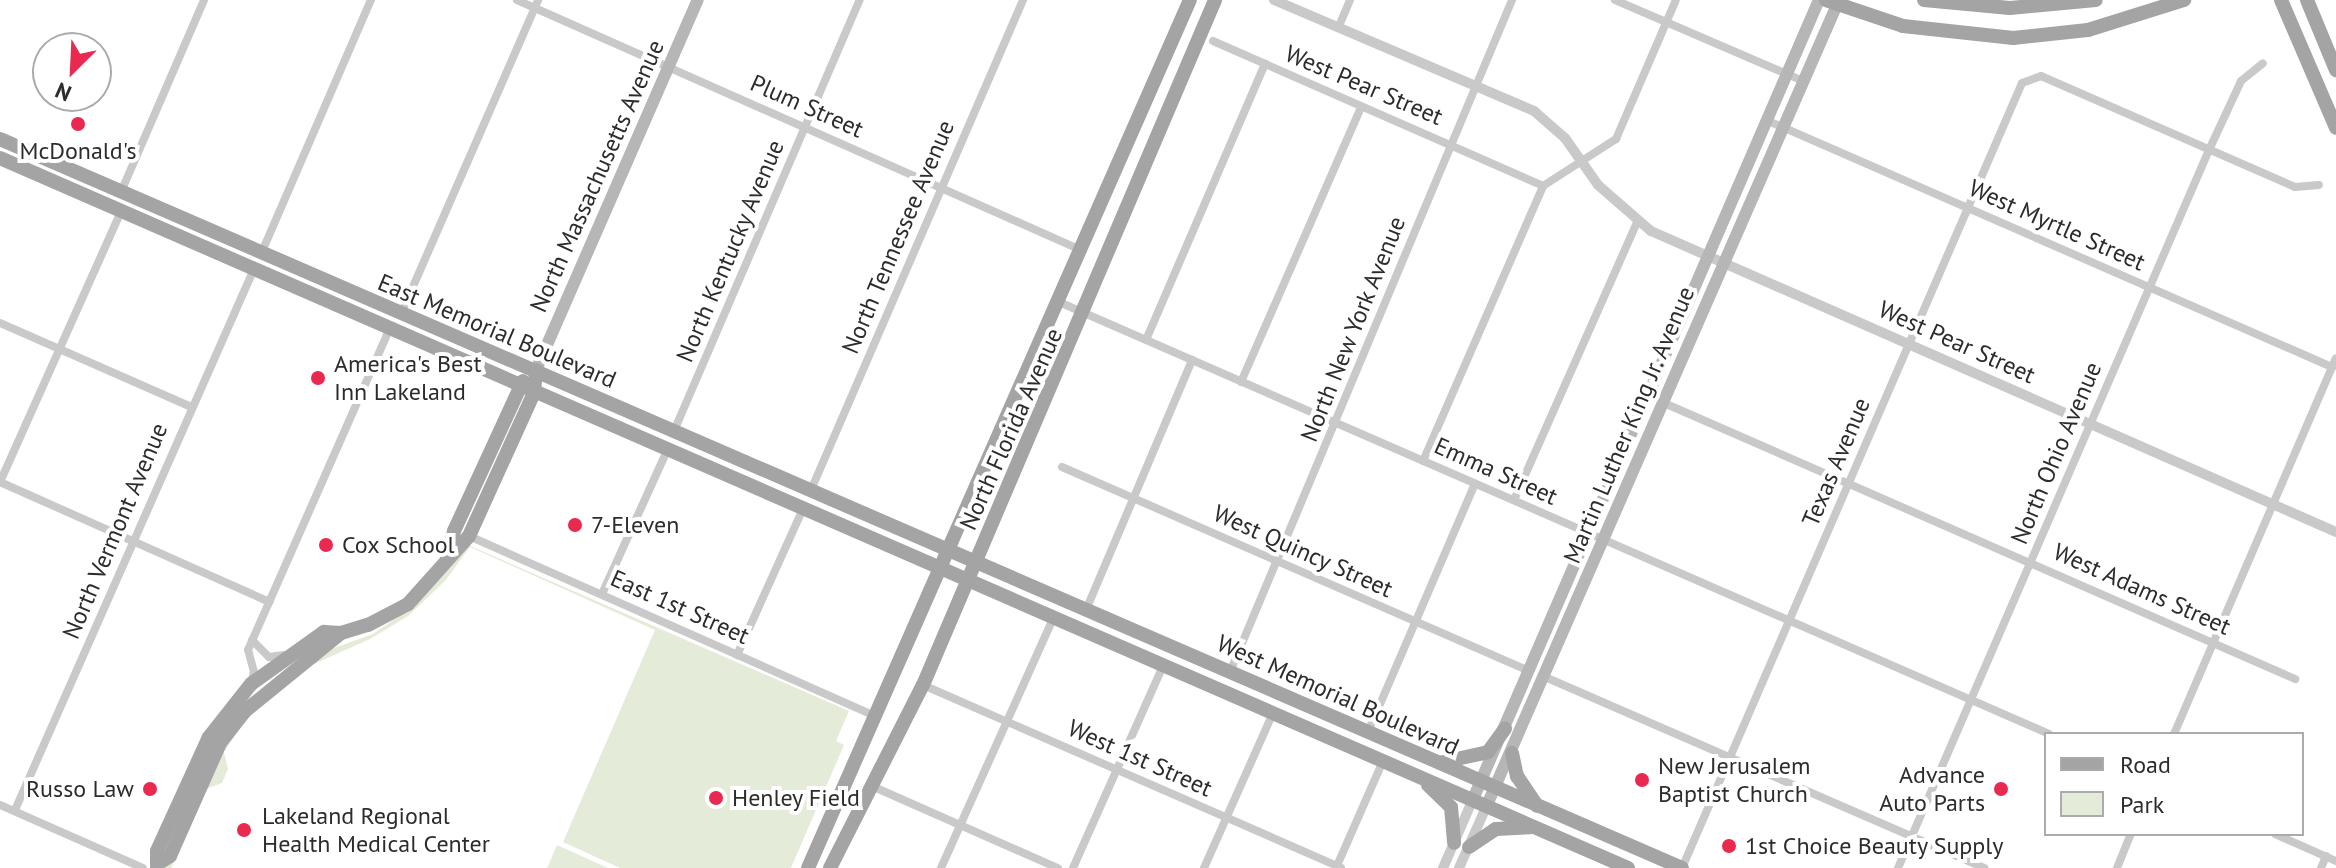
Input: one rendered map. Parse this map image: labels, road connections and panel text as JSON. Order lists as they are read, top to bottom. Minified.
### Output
{"streets":{"main road":["North Massachusetts Avenue","East Memorial Boulevard","Martin Luther King Jr. Avenue","North Florida Avenue","West Memorial Boulevard"],"street":["West Pear Street","Plum Street","West Myrtle Street","North Tennessee Avenue","North Kentucky Avenue","North New York Avenue","North Ohio Avenue","Texas Avenue","Emma Street","North Vermont Avenue","West Quincy Street","West Adams Street","East 1st Street","West 1st Street"]},"crossings":[["West Pear Street","North New York Avenue"],["West Pear Street","Martin Luther King Jr. Avenue"],["West Pear Street","North Ohio Avenue"],["West Pear Street","Texas Avenue"],["Plum Street","North Massachusetts Avenue"],["Plum Street","North Tennessee Avenue"],["Plum Street","North Kentucky Avenue"],["Plum Street","North Florida Avenue"],["North Massachusetts Avenue","East Memorial Boulevard"],["West Myrtle Street","Martin Luther King Jr. Avenue"],["West Myrtle Street","North Ohio Avenue"],["West Myrtle Street","Texas Avenue"],["North Tennessee Avenue","East Memorial Boulevard"],["North Kentucky Avenue","East Memorial Boulevard"],["North New York Avenue","Emma Street"],["North New York Avenue","West Quincy Street"],["North New York Avenue","West Memorial Boulevard"],["East Memorial Boulevard","North Florida Avenue"],["East Memorial Boulevard","North Vermont Avenue"],["East Memorial Boulevard","West Memorial Boulevard"],["Martin Luther King Jr. Avenue","Emma Street"],["Martin Luther King Jr. Avenue","West Quincy Street"],["Martin Luther King Jr. Avenue","West Adams Street"],["Martin Luther King Jr. Avenue","West Memorial Boulevard"],["North Florida Avenue","Emma Street"],["North Florida Avenue","East 1st Street"],["North Florida Avenue","West Memorial Boulevard"],["North Florida Avenue","West 1st Street"],["North Ohio Avenue","Texas Avenue"],["North Ohio Avenue","Emma Street"],["North Ohio Avenue","West Adams Street"],["Texas Avenue","Emma Street"],["Texas Avenue","West Adams Street"],["Texas Avenue","West Memorial Boulevard"]],"places":["McDonald's","America's Best Inn Lakeland","7-Eleven","Cox School","New Jerusalem Baptist Church","Russo Law","Advance Auto Parts","Henley Field","Lakeland Regional Health Medical Center","1st Choice Beauty Supply"],"legend":["Road","Park"],"north":"bottom left"}
